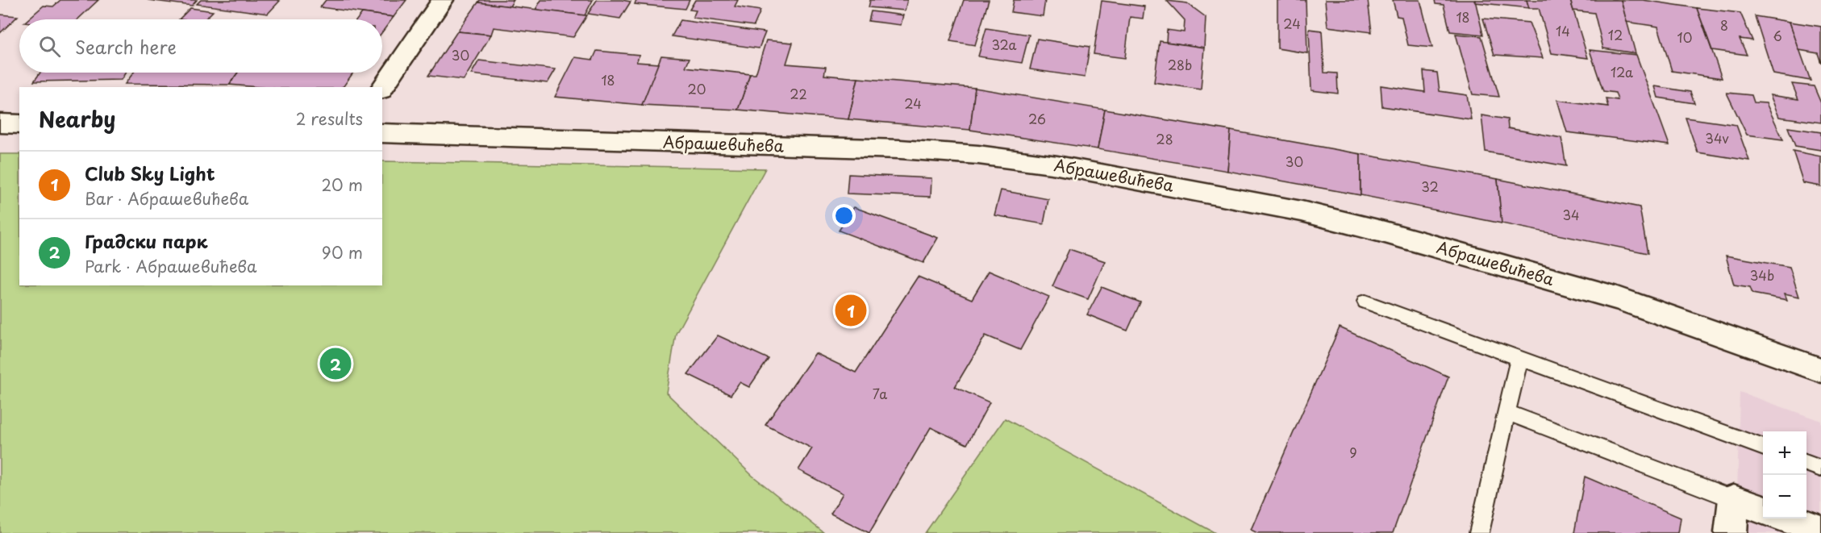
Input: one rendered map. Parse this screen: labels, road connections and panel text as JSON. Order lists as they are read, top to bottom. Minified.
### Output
{"streets":{"street":["Абрашевићева"]},"house_numbers":["18","24","8","14","12","6","10","32a","30","28b","12a","18","20","22","24","26","34v","28","30","32","34","34b","7a","9"],"page":{"search":"Search here","heading":["Nearby","2 results"],"list":[{"mark":"1","name":"Club Sky Light","note":"Bar · Абрашевићева","value":"20 m"},{"mark":"2","name":"Градски парк","note":"Park · Абрашевићева","value":"90 m"}],"pins":["1","2"],"map_buttons":["+","−"]}}
